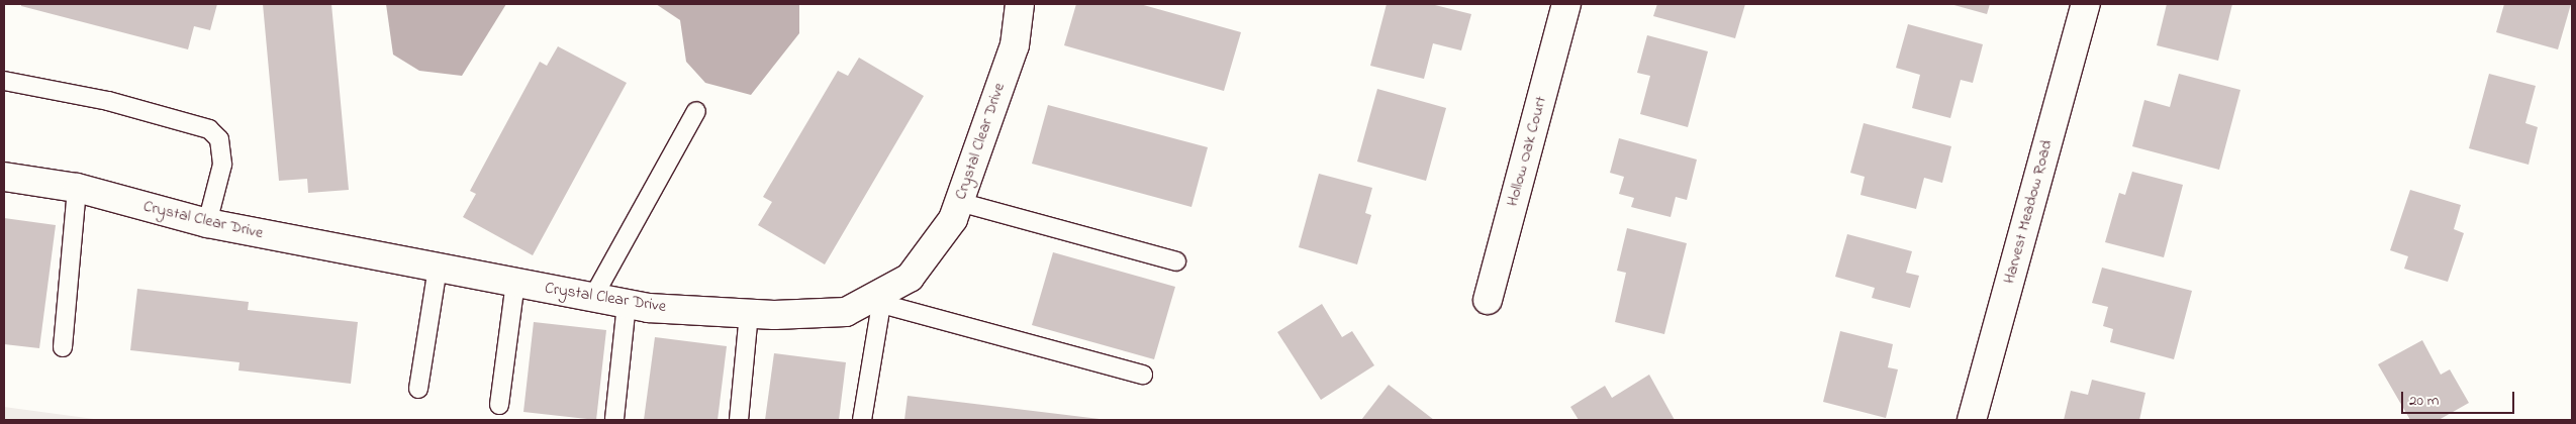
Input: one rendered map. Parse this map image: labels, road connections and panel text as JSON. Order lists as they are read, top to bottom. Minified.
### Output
{"streets":{"street":["Crystal Clear Drive","Hollow Oak Court","Harvest Meadow Road"]},"scale_bar":"20 m"}
